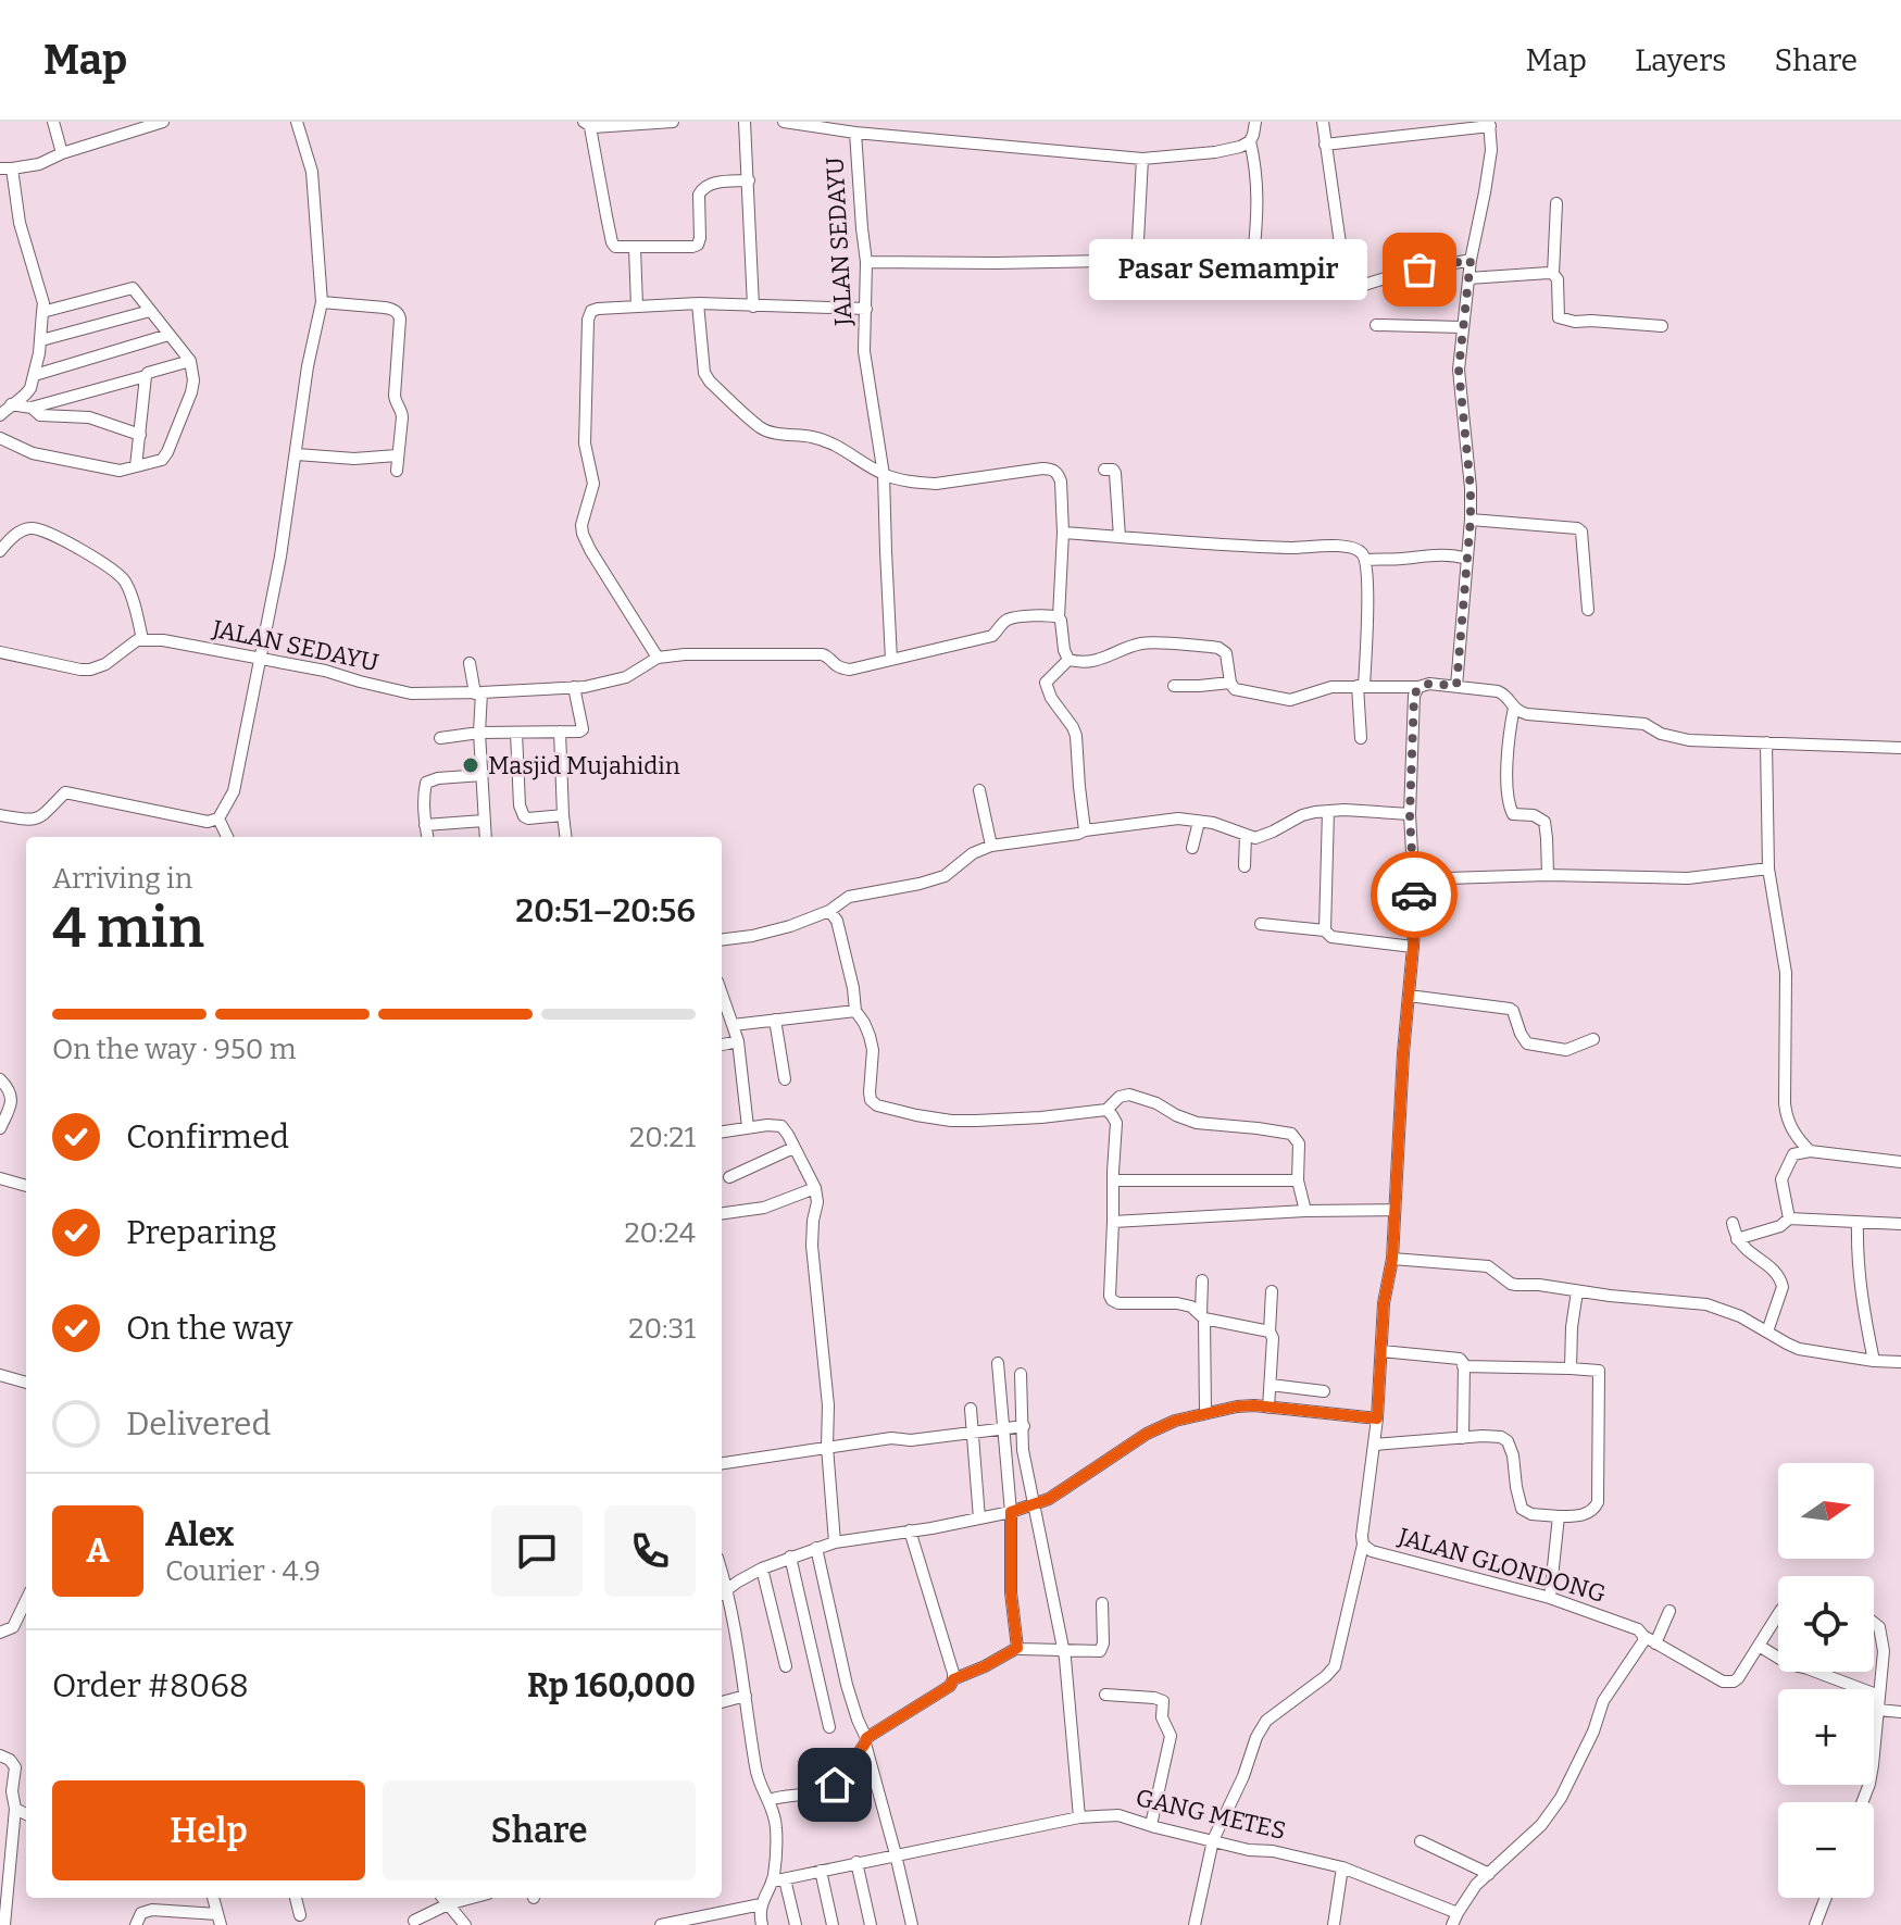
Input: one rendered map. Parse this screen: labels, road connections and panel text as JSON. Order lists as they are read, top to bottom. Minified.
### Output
{"streets":{"street":["JALAN SEDAYU","JALAN GLONDONG","GANG METES"]},"places":["Pasar Semampir","Masjid Mujahidin"],"north":"right","page":{"header":"Map","nav":["Map","Layers","Share"],"bubble":"Pasar Semampir","heading":["4 min","Arriving in","20:51–20:56"],"panel":["Alex","Courier · 4.9","Order #8068","Rp 160,000"],"bar":"On the way · 950 m","list":[["Confirmed","20:21"],["Preparing","20:24"],["On the way","20:31"],"Delivered"],"map_buttons":["+","−"],"round":"A","buttons":["Help","Share"]}}
